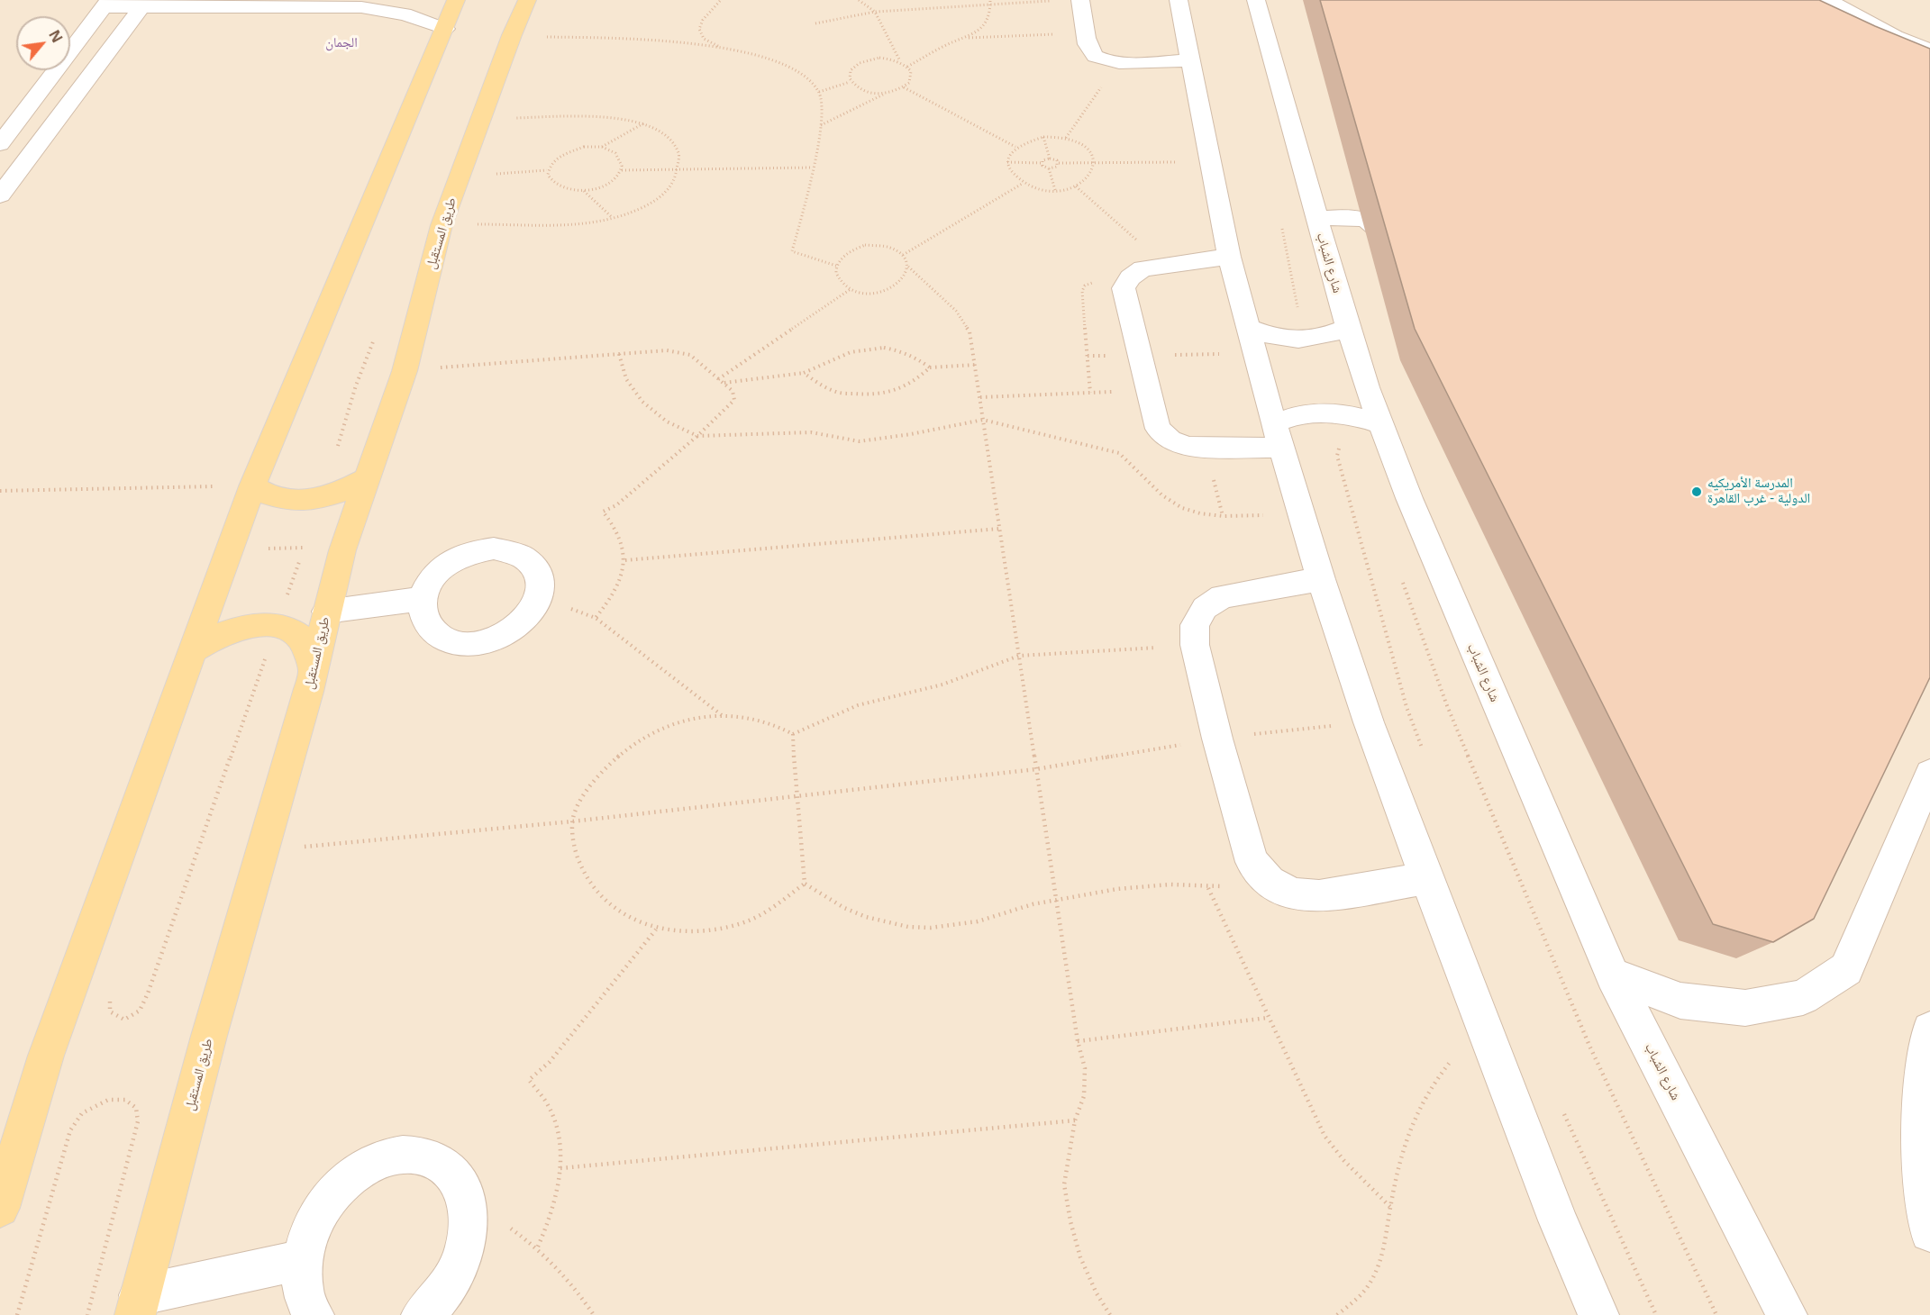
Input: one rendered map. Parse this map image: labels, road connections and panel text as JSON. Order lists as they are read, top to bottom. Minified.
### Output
{"streets":{"main road":["طريق المستقبل"],"street":["شارع الشباب"]},"districts":["الجمان"],"places":["المدرسة الأمريكيه الدولية - غرب القاهرة"],"north":"top right"}
